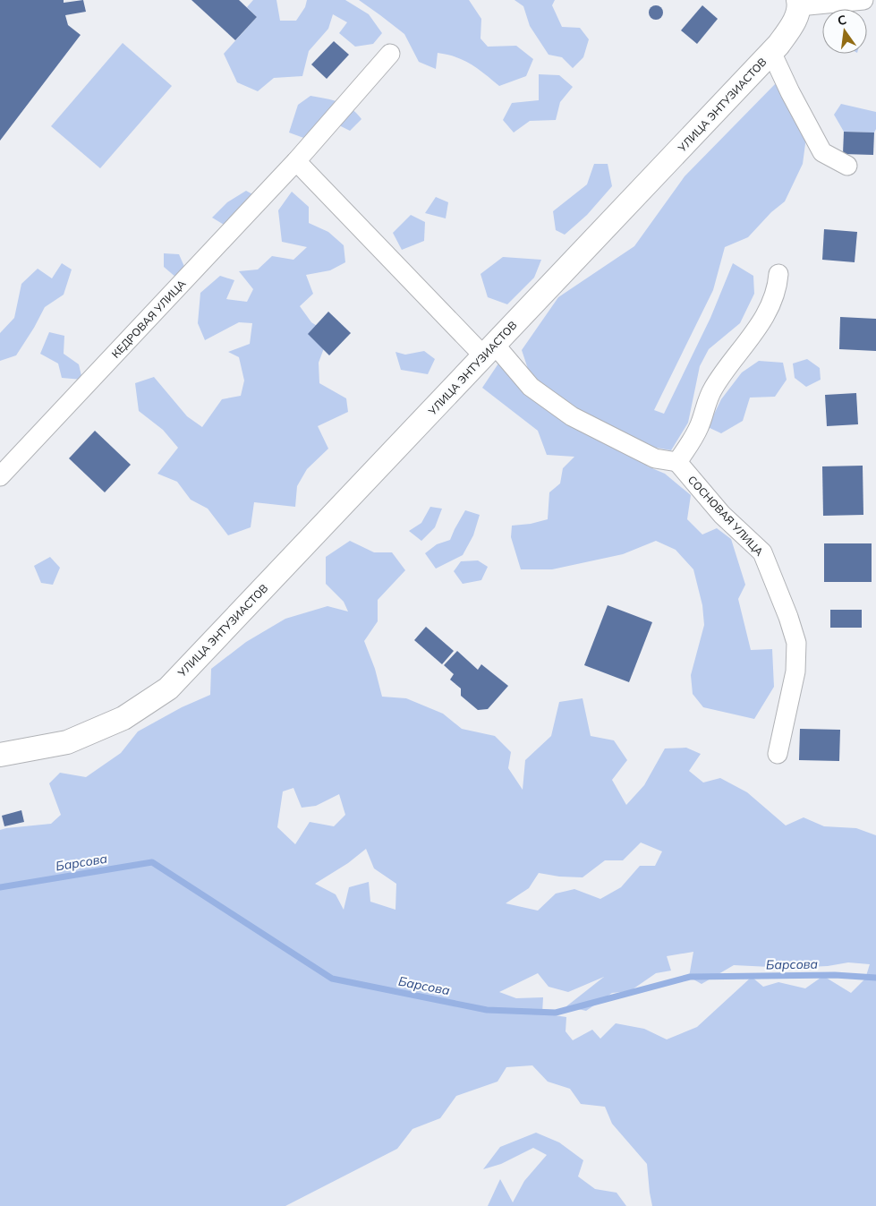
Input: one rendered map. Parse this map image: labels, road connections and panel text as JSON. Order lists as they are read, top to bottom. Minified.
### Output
{"streets":{"street":["УЛИЦА ЭНТУЗИАСТОВ","КЕДРОВАЯ УЛИЦА","СОСНОВАЯ УЛИЦА"]},"water":["Барсова"],"north":"top"}
